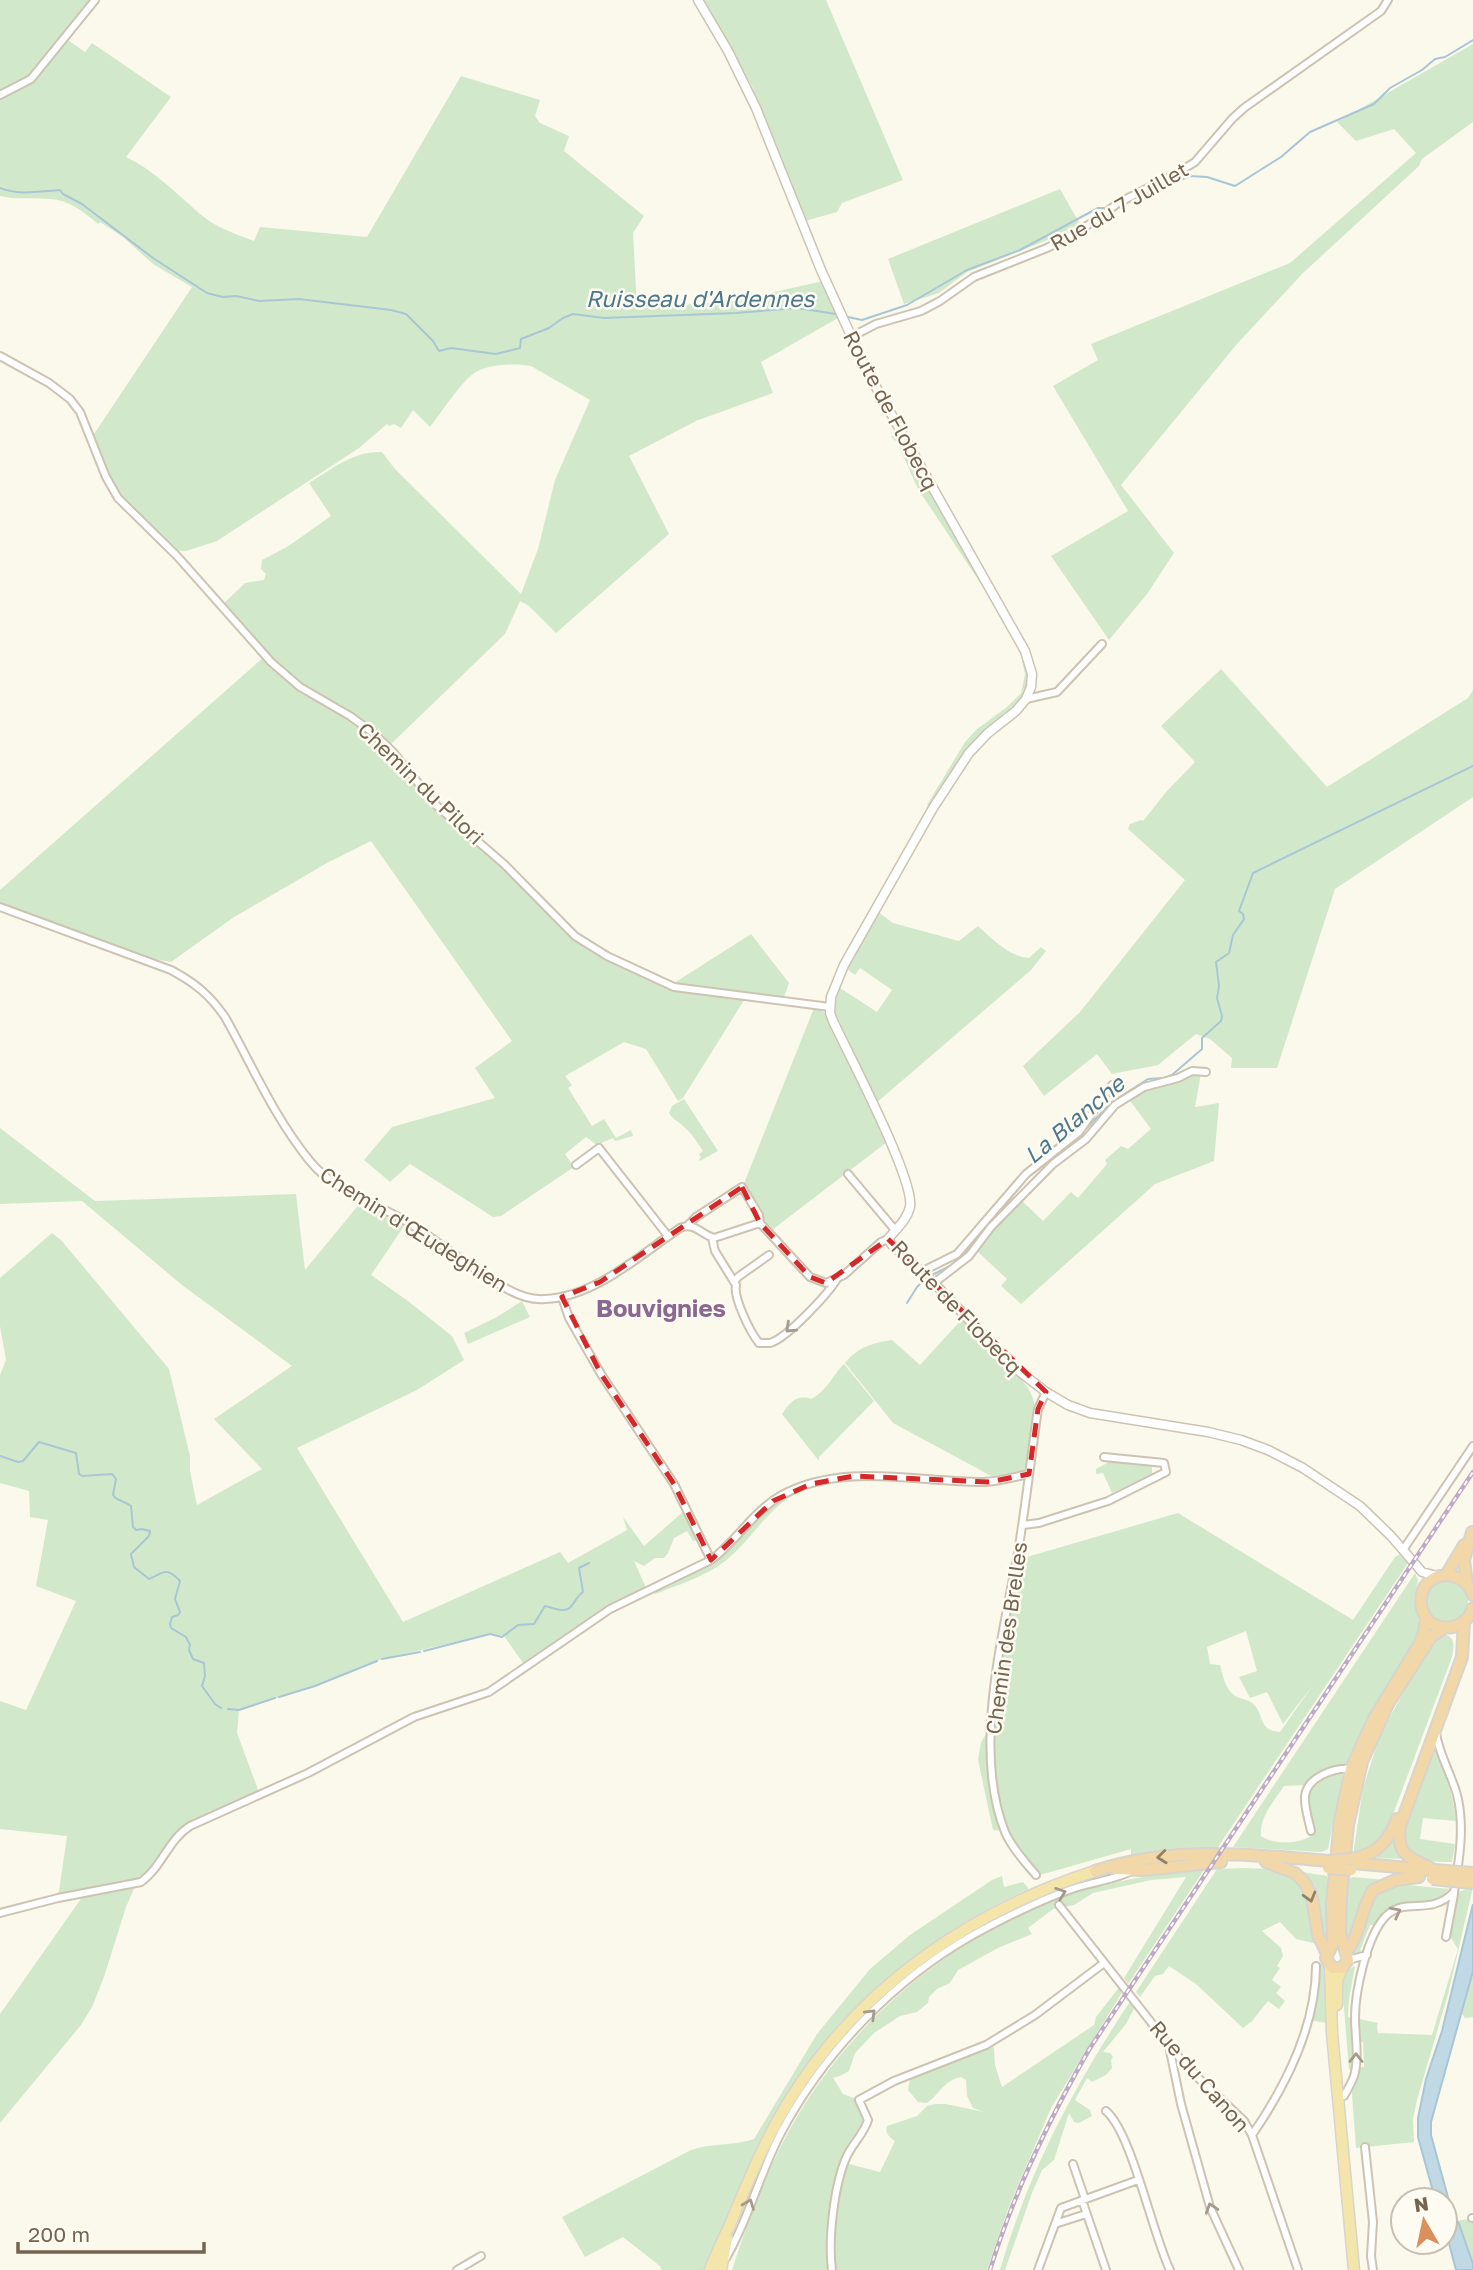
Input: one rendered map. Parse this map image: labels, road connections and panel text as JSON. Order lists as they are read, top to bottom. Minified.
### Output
{"streets":{"street":["Rue du 7 Juillet","Route de Flobecq","Chemin du Pilori","Chemin d'Œudeghien","Chemin des Brelles","Rue du Canon"]},"crossings":[["Rue du 7 Juillet","Route de Flobecq"],["Route de Flobecq","Chemin du Pilori"],["Route de Flobecq","Chemin des Brelles"]],"districts":["Bouvignies"],"water":["Ruisseau d'Ardennes","La Blanche"],"scale_bar":"200 m","north":"top"}
